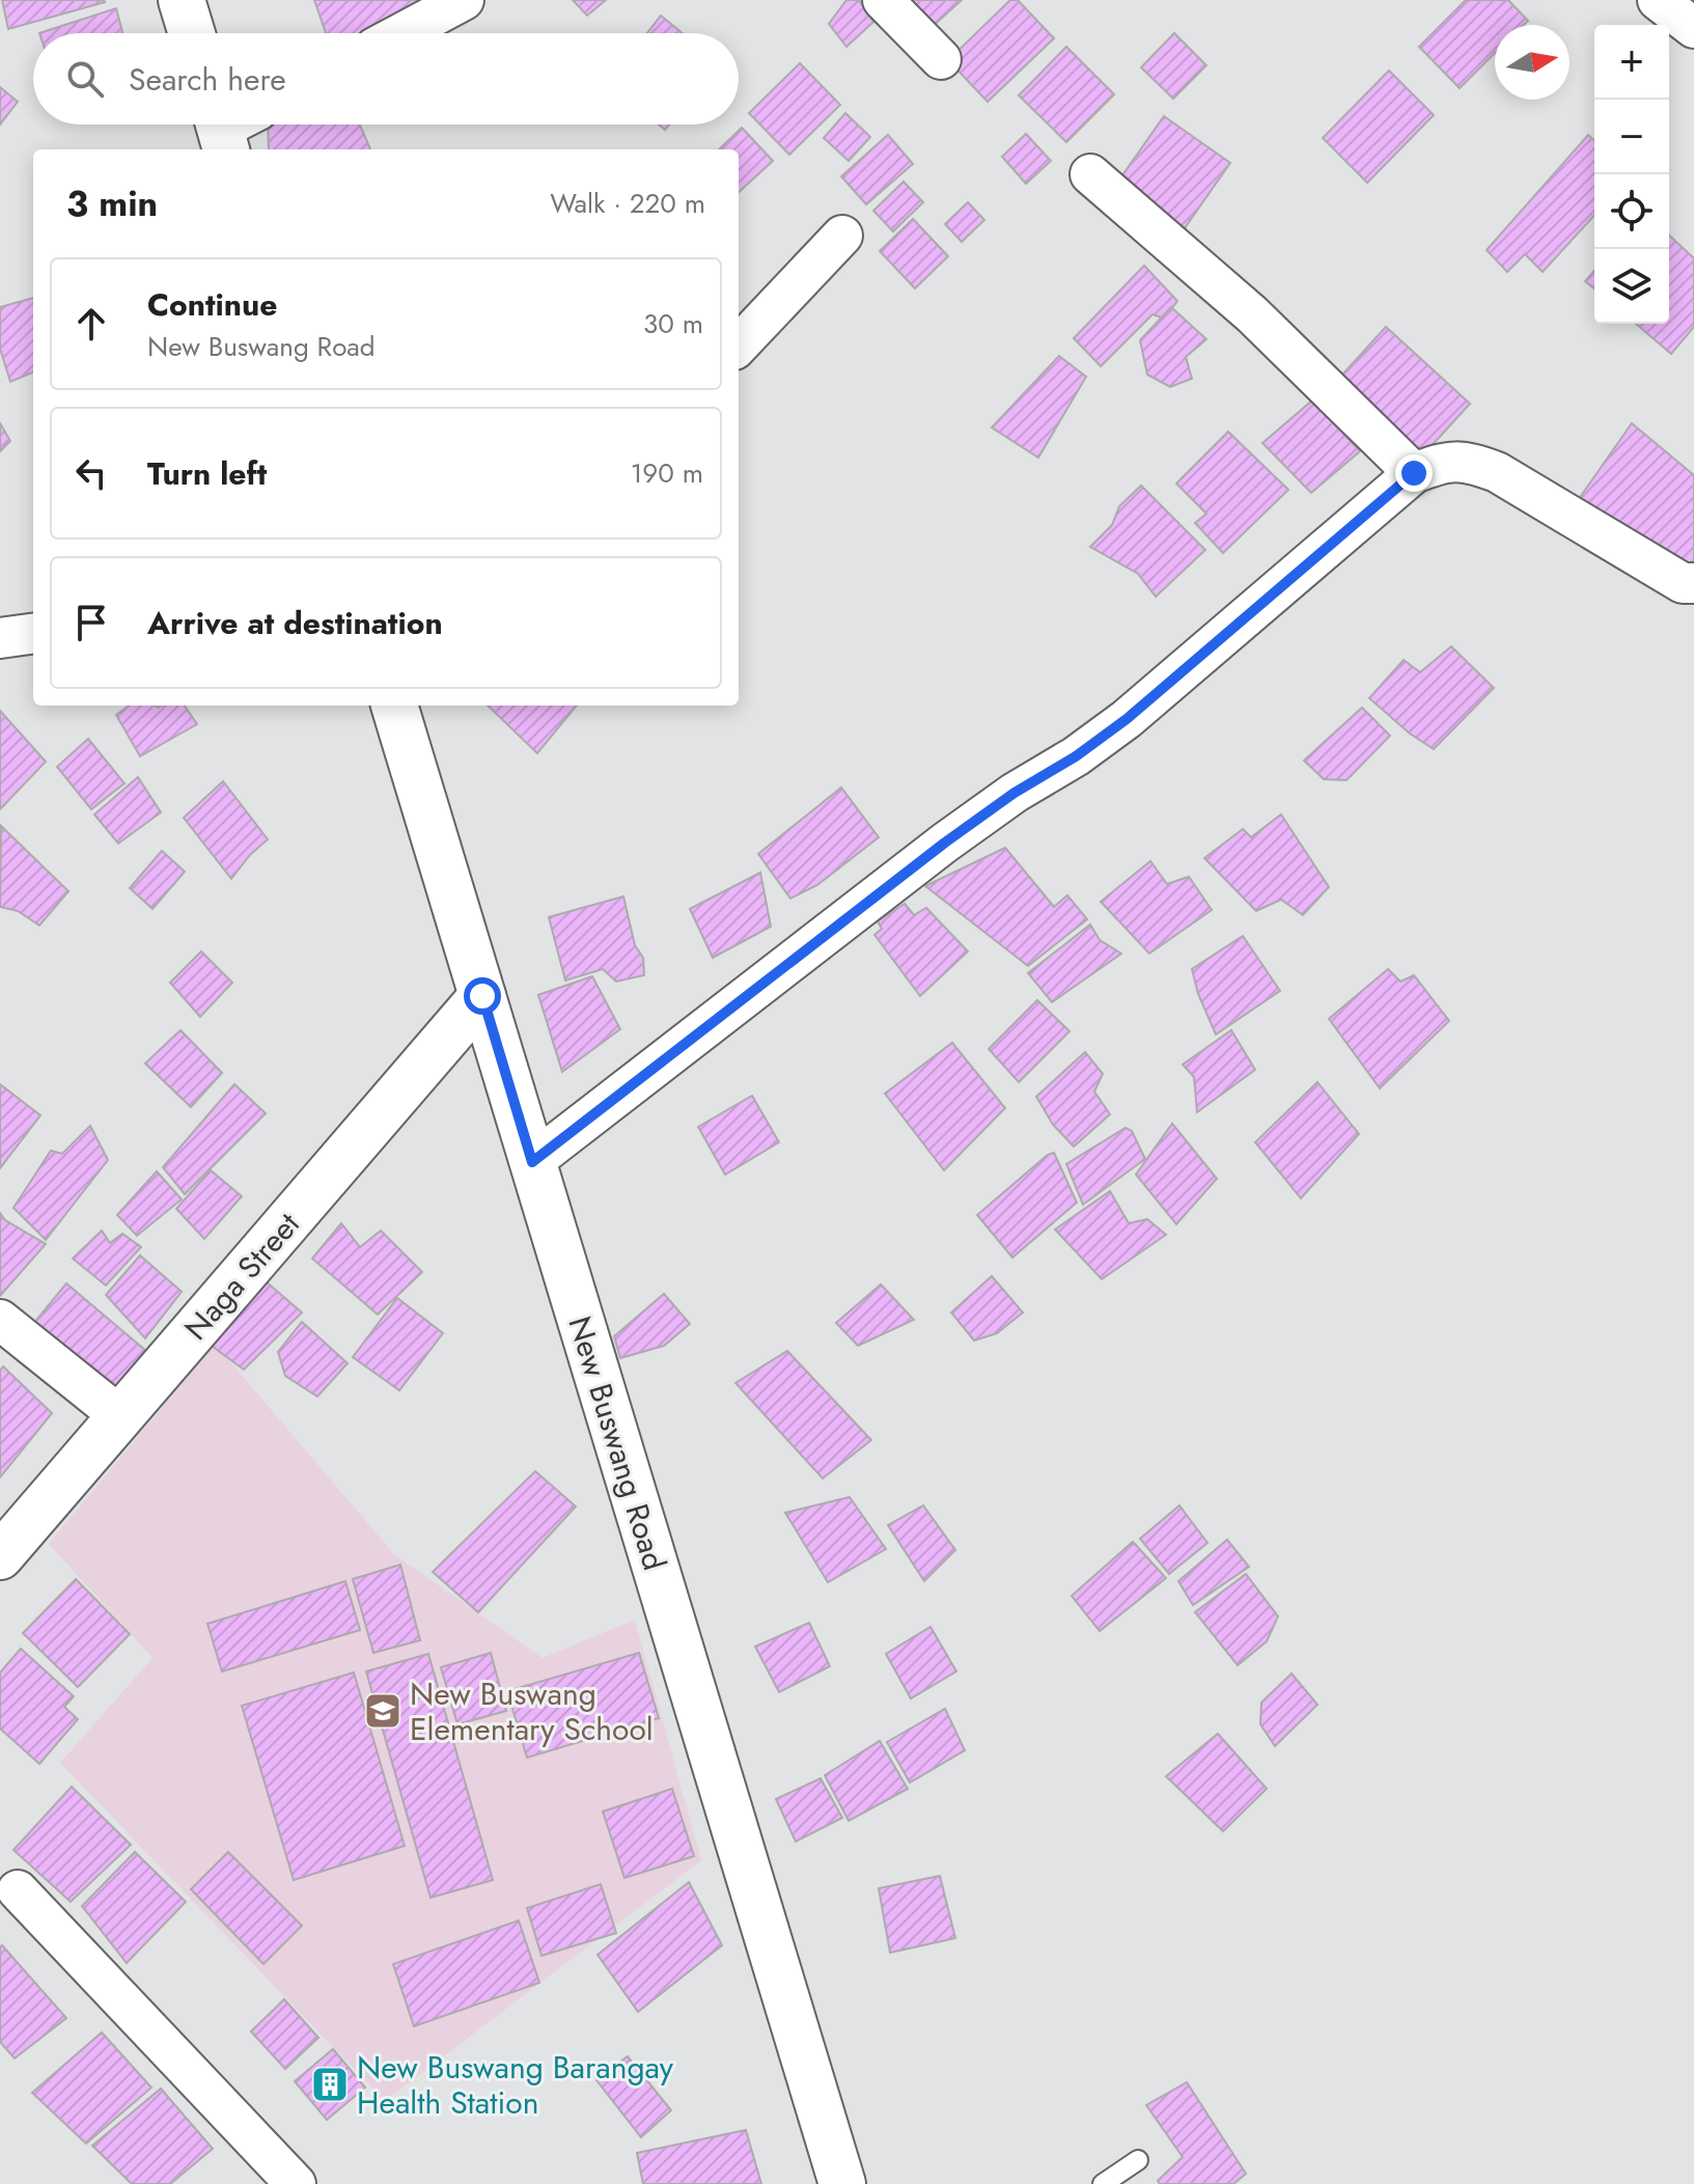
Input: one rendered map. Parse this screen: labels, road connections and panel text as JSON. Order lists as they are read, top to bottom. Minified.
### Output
{"streets":{"street":["Naga Street","New Buswang Road"]},"crossings":[["Naga Street","New Buswang Road"]],"places":{"school or university":["New Buswang Elementary School"],"building":["New Buswang Barangay Health Station"]},"north":"right","page":{"map_buttons":["+","−"],"search":"Search here","heading":["3 min","Walk · 220 m"],"list":[["Continue","New Buswang Road","30 m"],["Turn left","190 m"],"Arrive at destination"]}}
